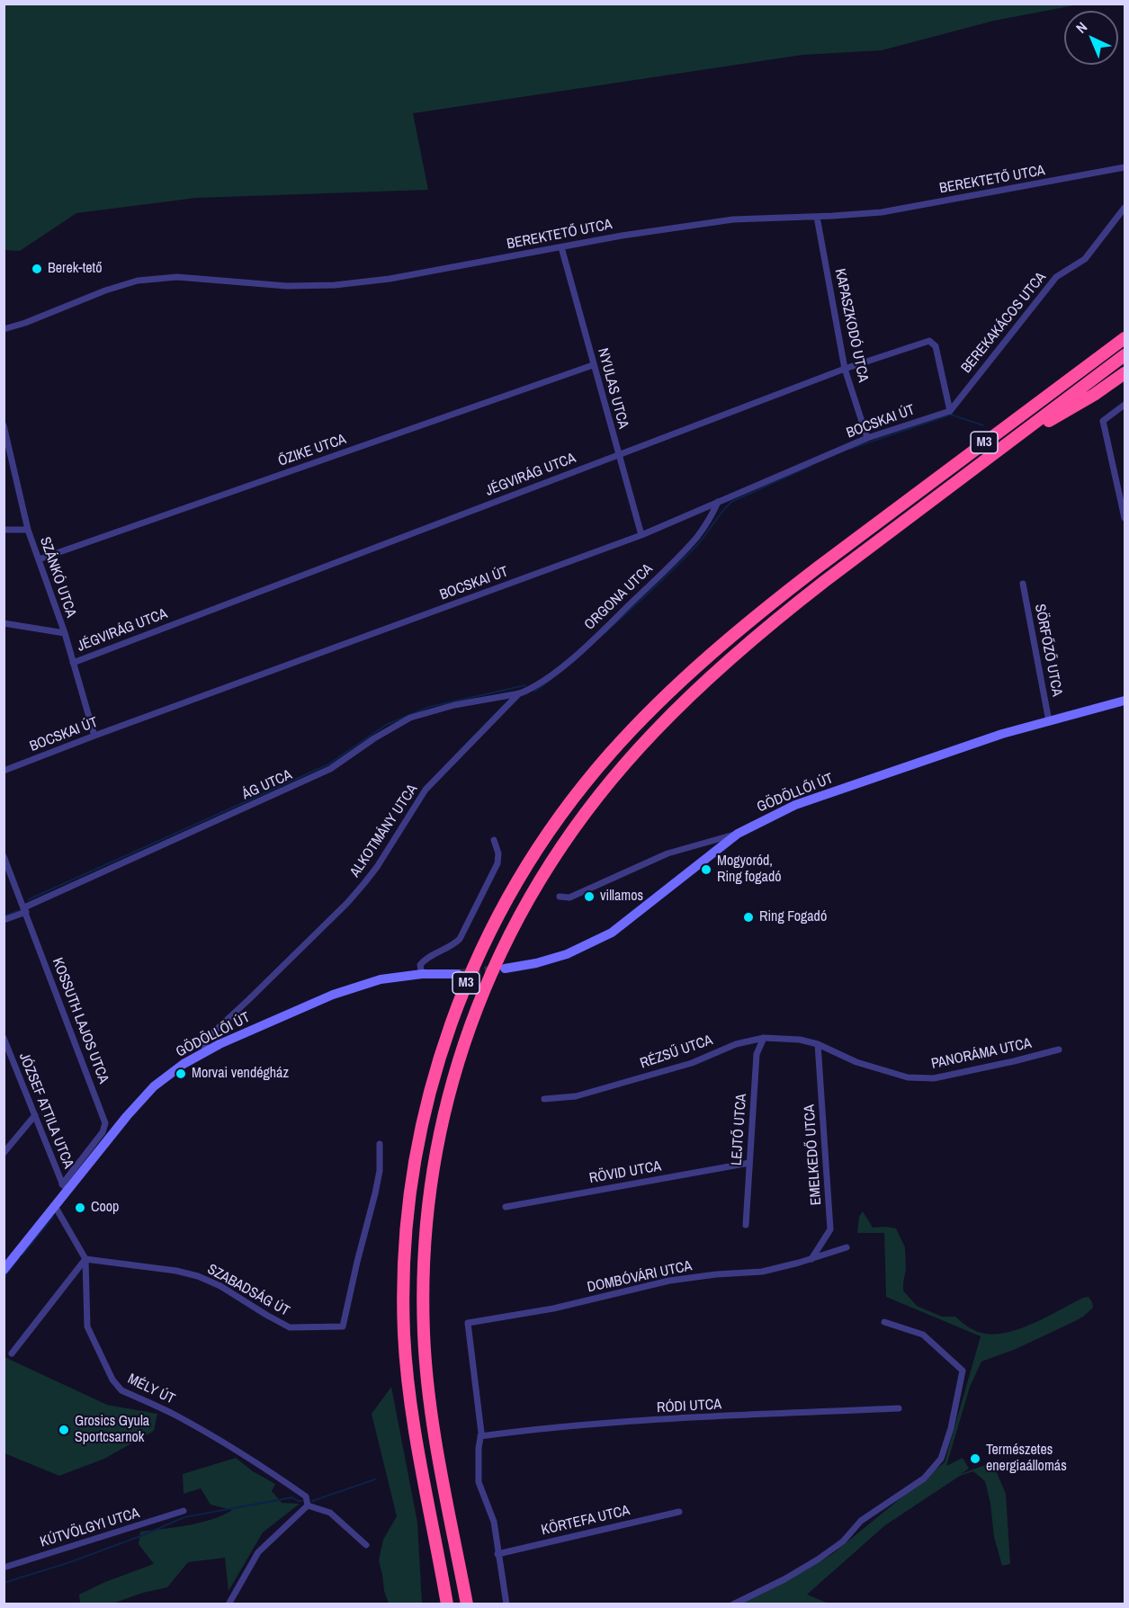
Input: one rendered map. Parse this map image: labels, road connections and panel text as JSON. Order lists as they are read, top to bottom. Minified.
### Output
{"streets":{"highway":["M3"],"main road":["GÖDÖLLŐI ÚT"],"street":["BEREKTETŐ UTCA","BEREKAKÁCOS UTCA","KAPASZKODÓ UTCA","NYULAS UTCA","BOCSKAI ÚT","ŐZIKE UTCA","JÉGVIRÁG UTCA","SZÁNKÓ UTCA","ORGONA UTCA","SÖRFŐZŐ UTCA","ÁG UTCA","ALKOTMÁNY UTCA","KOSSUTH LAJOS UTCA","RÉZSŰ UTCA","PANORÁMA UTCA","JÓZSEF ATTILA UTCA","LEJTŐ UTCA","EMELKEDŐ UTCA","RÖVID UTCA","DOMBÓVÁRI UTCA","SZABADSÁG ÚT","MÉLY ÚT","RÓDI UTCA","KÖRTEFA UTCA","KÚTVÖLGYI UTCA"]},"crossings":[["BEREKTETŐ UTCA","KAPASZKODÓ UTCA"],["BEREKTETŐ UTCA","NYULAS UTCA"],["BEREKAKÁCOS UTCA","BOCSKAI ÚT"],["BEREKAKÁCOS UTCA","JÉGVIRÁG UTCA"],["KAPASZKODÓ UTCA","BOCSKAI ÚT"],["KAPASZKODÓ UTCA","JÉGVIRÁG UTCA"],["NYULAS UTCA","BOCSKAI ÚT"],["NYULAS UTCA","ŐZIKE UTCA"],["NYULAS UTCA","JÉGVIRÁG UTCA"],["BOCSKAI ÚT","JÉGVIRÁG UTCA"],["BOCSKAI ÚT","SZÁNKÓ UTCA"],["BOCSKAI ÚT","ORGONA UTCA"],["ŐZIKE UTCA","SZÁNKÓ UTCA"],["JÉGVIRÁG UTCA","SZÁNKÓ UTCA"],["ORGONA UTCA","ÁG UTCA"],["ORGONA UTCA","ALKOTMÁNY UTCA"],["SÖRFŐZŐ UTCA","GÖDÖLLŐI ÚT"],["ÁG UTCA","ALKOTMÁNY UTCA"],["ÁG UTCA","KOSSUTH LAJOS UTCA"],["GÖDÖLLŐI ÚT","ALKOTMÁNY UTCA"],["GÖDÖLLŐI ÚT","KOSSUTH LAJOS UTCA"],["GÖDÖLLŐI ÚT","JÓZSEF ATTILA UTCA"],["GÖDÖLLŐI ÚT","MÉLY ÚT"],["KOSSUTH LAJOS UTCA","JÓZSEF ATTILA UTCA"],["RÉZSŰ UTCA","PANORÁMA UTCA"],["RÉZSŰ UTCA","LEJTŐ UTCA"],["RÉZSŰ UTCA","EMELKEDŐ UTCA"],["PANORÁMA UTCA","EMELKEDŐ UTCA"],["LEJTŐ UTCA","RÖVID UTCA"],["EMELKEDŐ UTCA","DOMBÓVÁRI UTCA"],["DOMBÓVÁRI UTCA","RÓDI UTCA"],["SZABADSÁG ÚT","MÉLY ÚT"]],"places":["Berek-tető","Mogyoród, Ring fogadó","villamos","Ring Fogadó","Morvai vendégház","Coop","Grosics Gyula Sportcsarnok","Természetes energiaállomás"],"north":"top left"}
